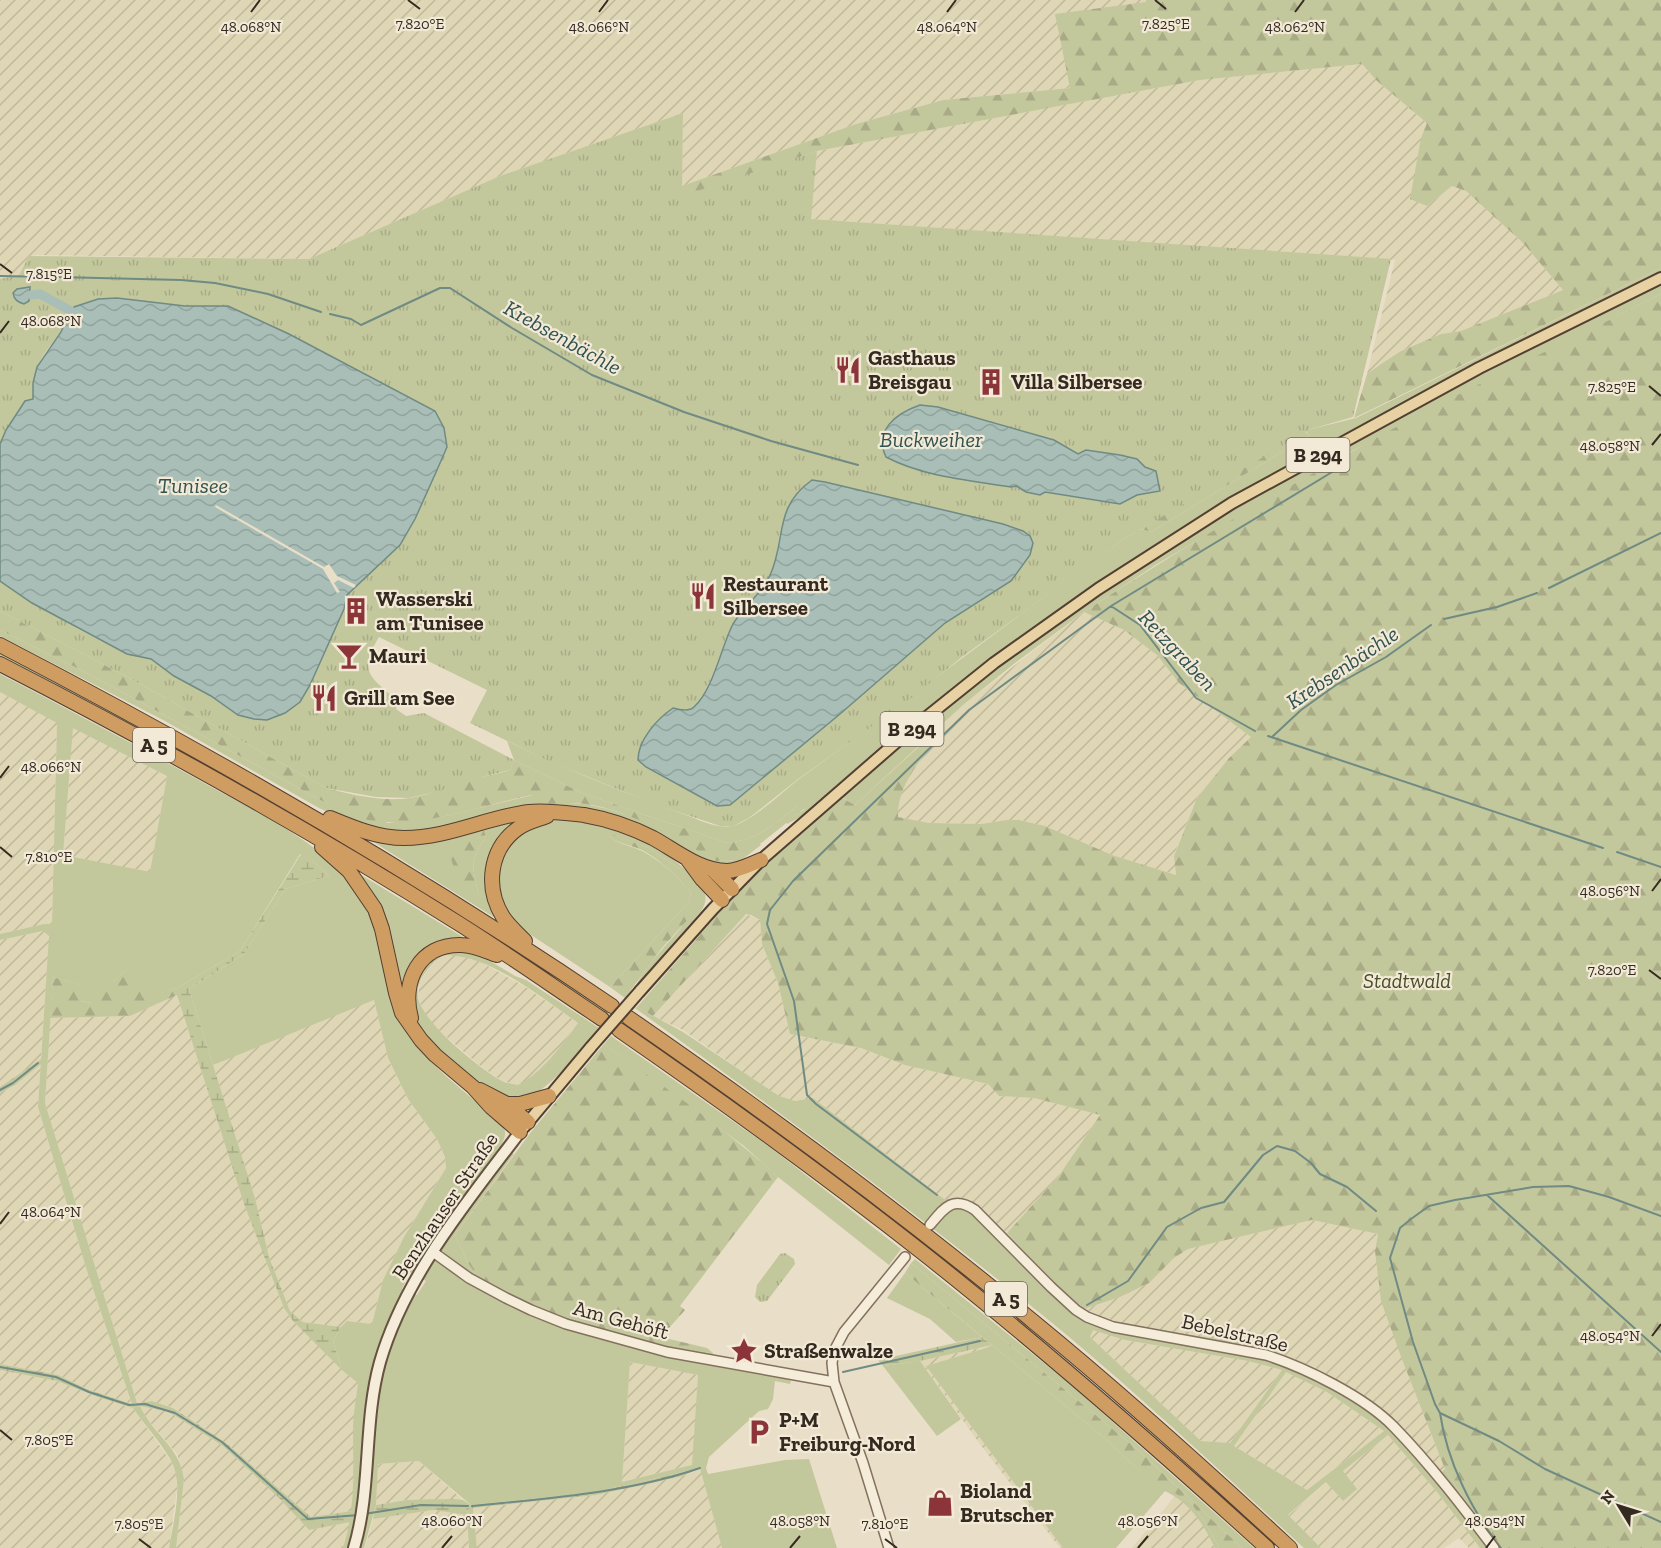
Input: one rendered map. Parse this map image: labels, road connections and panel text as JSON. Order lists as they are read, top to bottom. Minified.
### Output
{"streets":{"highway":["A 5"],"main road":["B 294","Benzhauser Straße"],"street":["Am Gehöft","Bebelstraße"]},"crossings":[["B 294","Benzhauser Straße"],["Benzhauser Straße","Am Gehöft"]],"water":["Krebsenbächle","Buckweiher","Tunisee","Retzgraben"],"parks":["Stadtwald"],"places":{"restaurant":["Gasthaus Breisgau","Restaurant Silbersee","Grill am See"],"building":["Villa Silbersee","Wasserski am Tunisee"],"bar":["Mauri"],"place":["Straßenwalze"],"parking":["P+M Freiburg-Nord"],"shop":["Bioland Brutscher"]},"north":"top left","coordinates":["7.820°E","7.825°E","48.068°N","48.066°N","48.064°N","48.062°N","7.815°E","48.058°N","7.810°E","48.056°N","48.054°N","7.805°E","48.060°N"]}
